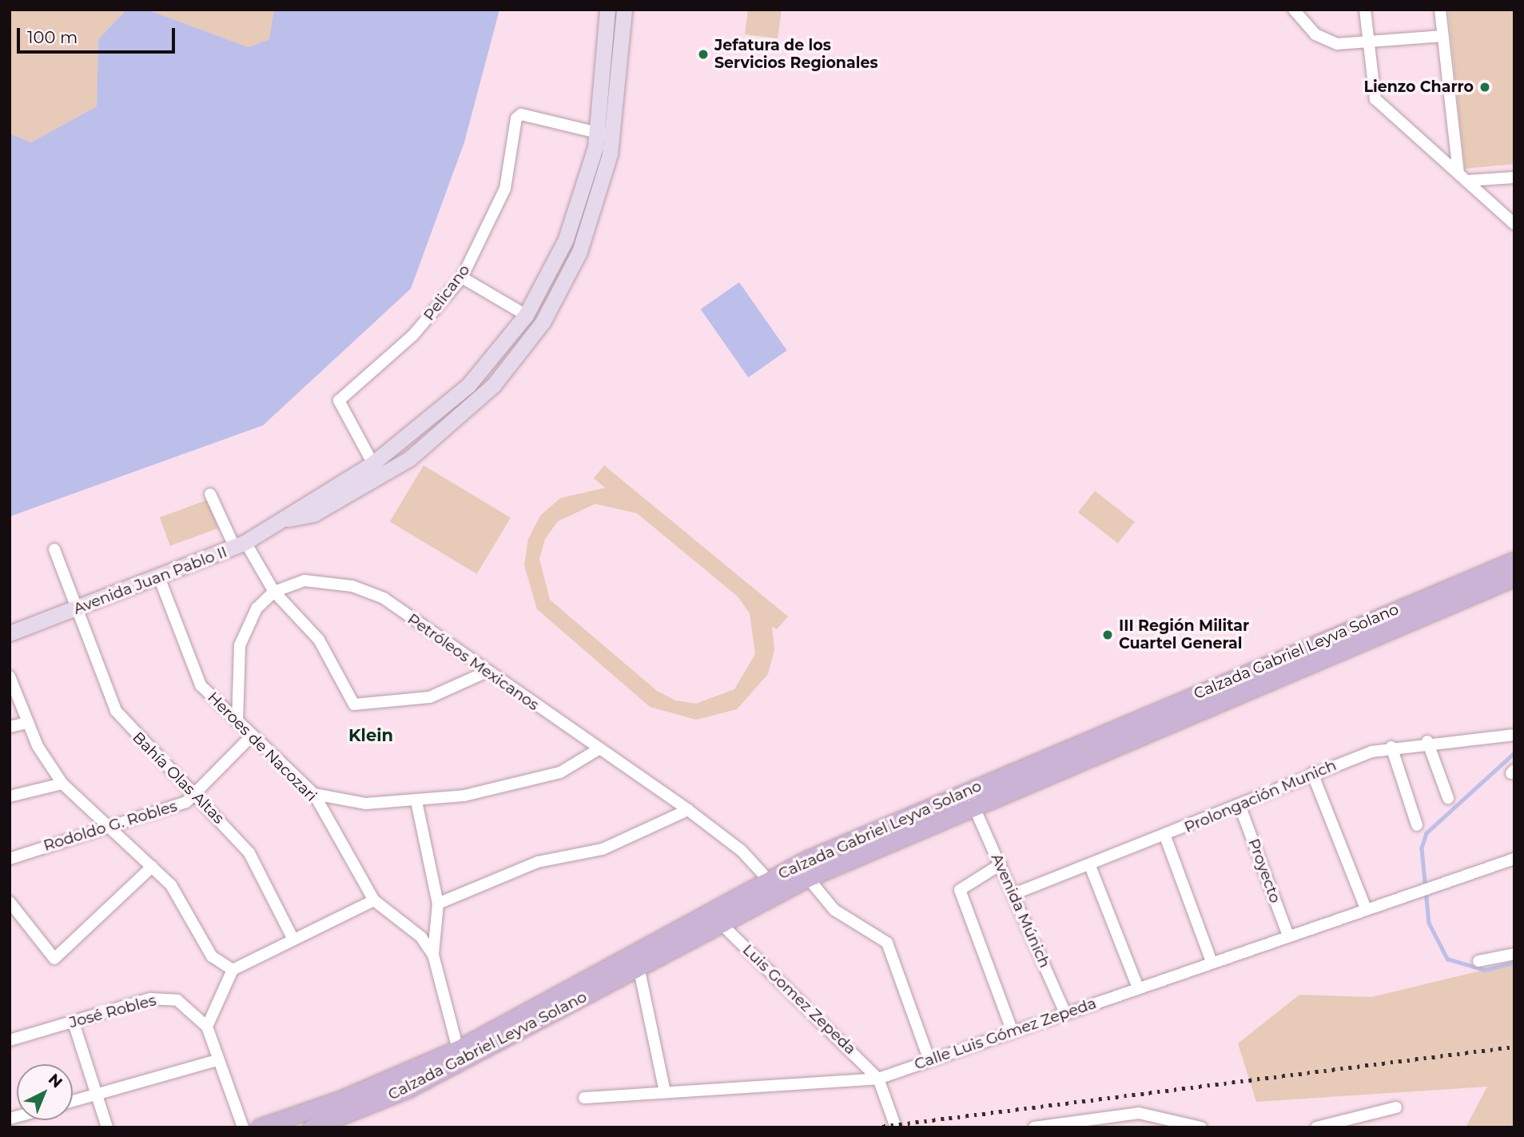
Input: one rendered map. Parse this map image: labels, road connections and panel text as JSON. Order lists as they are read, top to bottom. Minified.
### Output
{"streets":{"main road":["Avenida Juan Pablo II","Calzada Gabriel Leyva Solano"],"street":["Pelicano","Petróleos Mexicanos","Heroes de Nacozari","Bahía Olas Altas","Prolongación Munich","Rodoldo G. Robles","Proyecto","Avenida Múnich","Luis Gomez Zepeda","José Robles","Calle Luis Gómez Zepeda"]},"crossings":[["Pelicano","Avenida Juan Pablo II"],["Avenida Juan Pablo II","Heroes de Nacozari"],["Avenida Juan Pablo II","Bahía Olas Altas"],["Calzada Gabriel Leyva Solano","Petróleos Mexicanos"],["Calzada Gabriel Leyva Solano","Heroes de Nacozari"],["Calzada Gabriel Leyva Solano","Avenida Múnich"],["Calzada Gabriel Leyva Solano","Luis Gomez Zepeda"],["Petróleos Mexicanos","Heroes de Nacozari"],["Heroes de Nacozari","Rodoldo G. Robles"],["Bahía Olas Altas","Rodoldo G. Robles"],["Prolongación Munich","Proyecto"],["Prolongación Munich","Avenida Múnich"],["Proyecto","Calle Luis Gómez Zepeda"],["Avenida Múnich","Calle Luis Gómez Zepeda"],["Luis Gomez Zepeda","Calle Luis Gómez Zepeda"]],"districts":["Klein"],"places":["Jefatura de los Servicios Regionales","Lienzo Charro","III Región Militar Cuartel General"],"scale_bar":"100 m","north":"top right"}
